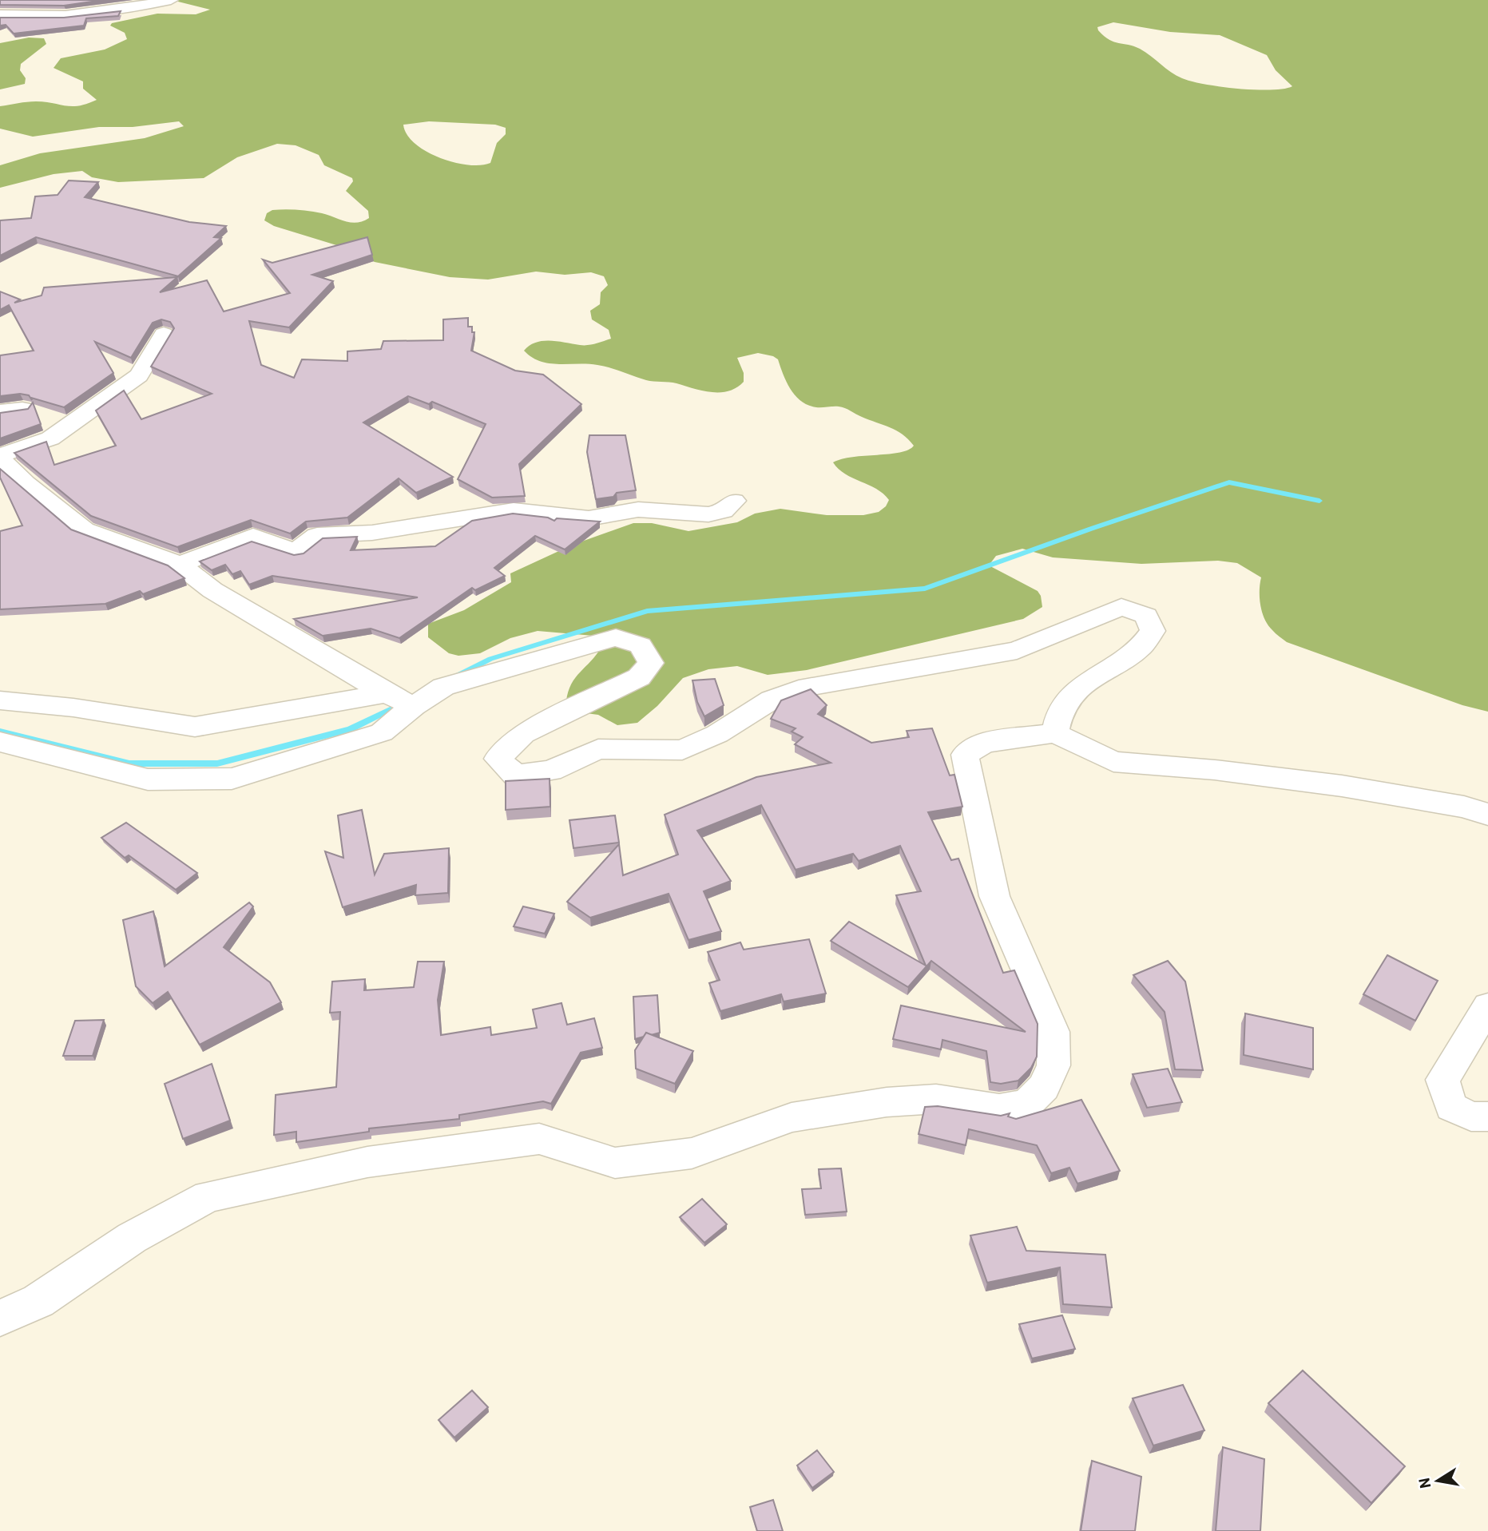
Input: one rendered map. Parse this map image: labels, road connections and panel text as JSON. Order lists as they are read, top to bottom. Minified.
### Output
{"north":"left"}
